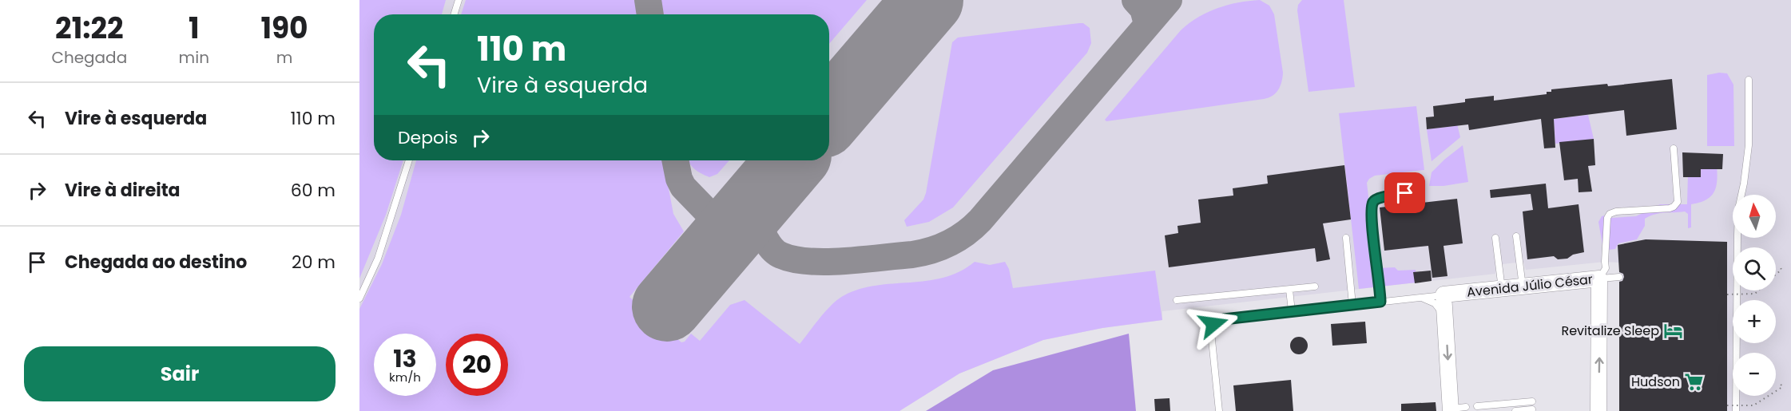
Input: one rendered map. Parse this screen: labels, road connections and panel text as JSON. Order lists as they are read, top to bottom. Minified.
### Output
{"streets":{"street":["Avenida Júlio César"]},"one_way":["Avenida Júlio César"],"places":{"hotel":["Revitalize Sleep"],"supermarket":["Hudson"]},"north":"top","page":{"eta":["21:22","Chegada","1","min","190","m"],"turn":["110 m","Vire à esquerda"],"list":[{"name":"Vire à esquerda","value":"110 m"},{"name":"Vire à direita","value":"60 m"},{"name":"Chegada ao destino","value":"20 m"}],"then":"Depois","map_buttons":["+","−"],"speed":"13 km/h","limit":"20","buttons":"Sair"}}
